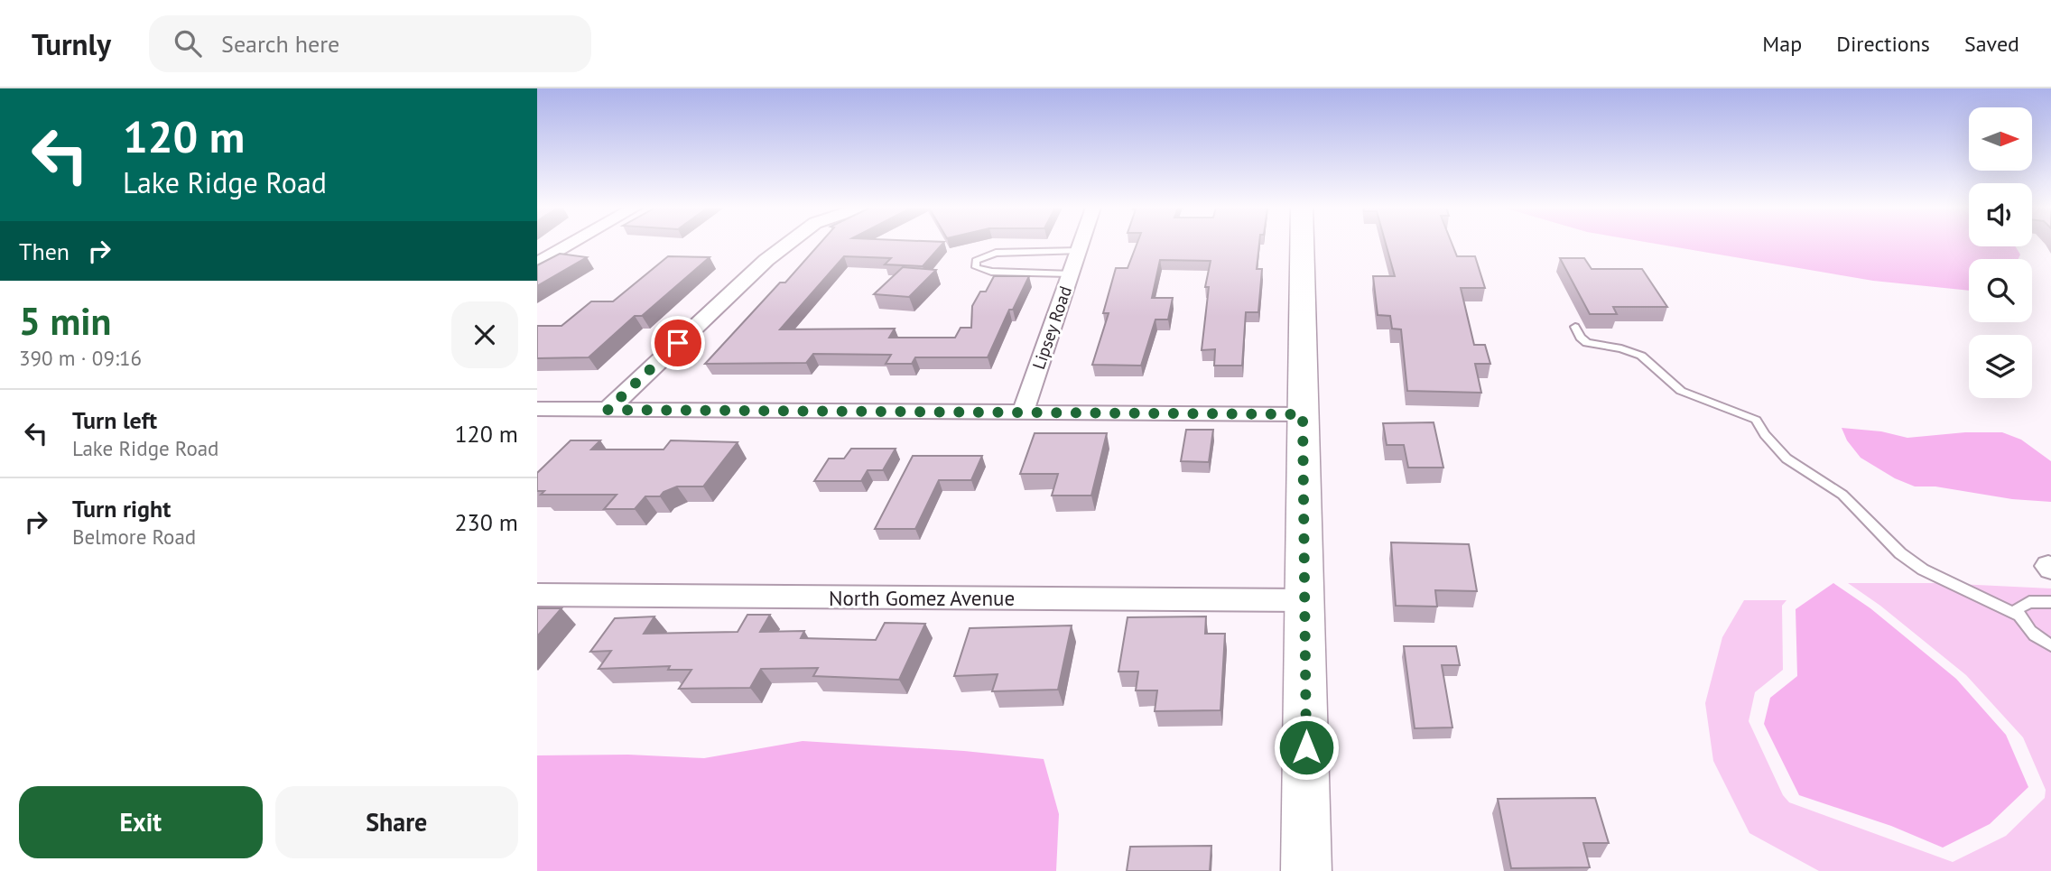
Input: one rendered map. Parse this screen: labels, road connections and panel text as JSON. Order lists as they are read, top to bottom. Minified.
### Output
{"streets":{"street":["Lipsey Road","North Gomez Avenue"]},"north":"right","page":{"header":"Turnly","search":"Search here","nav":["Map","Directions","Saved"],"turn":["120 m","Lake Ridge Road"],"then":"Then","heading":["5 min","390 m · 09:16"],"list":[{"name":"Turn left","note":"Lake Ridge Road","value":"120 m"},{"name":"Turn right","note":"Belmore Road","value":"230 m"}],"buttons":["Exit","Share"]}}
